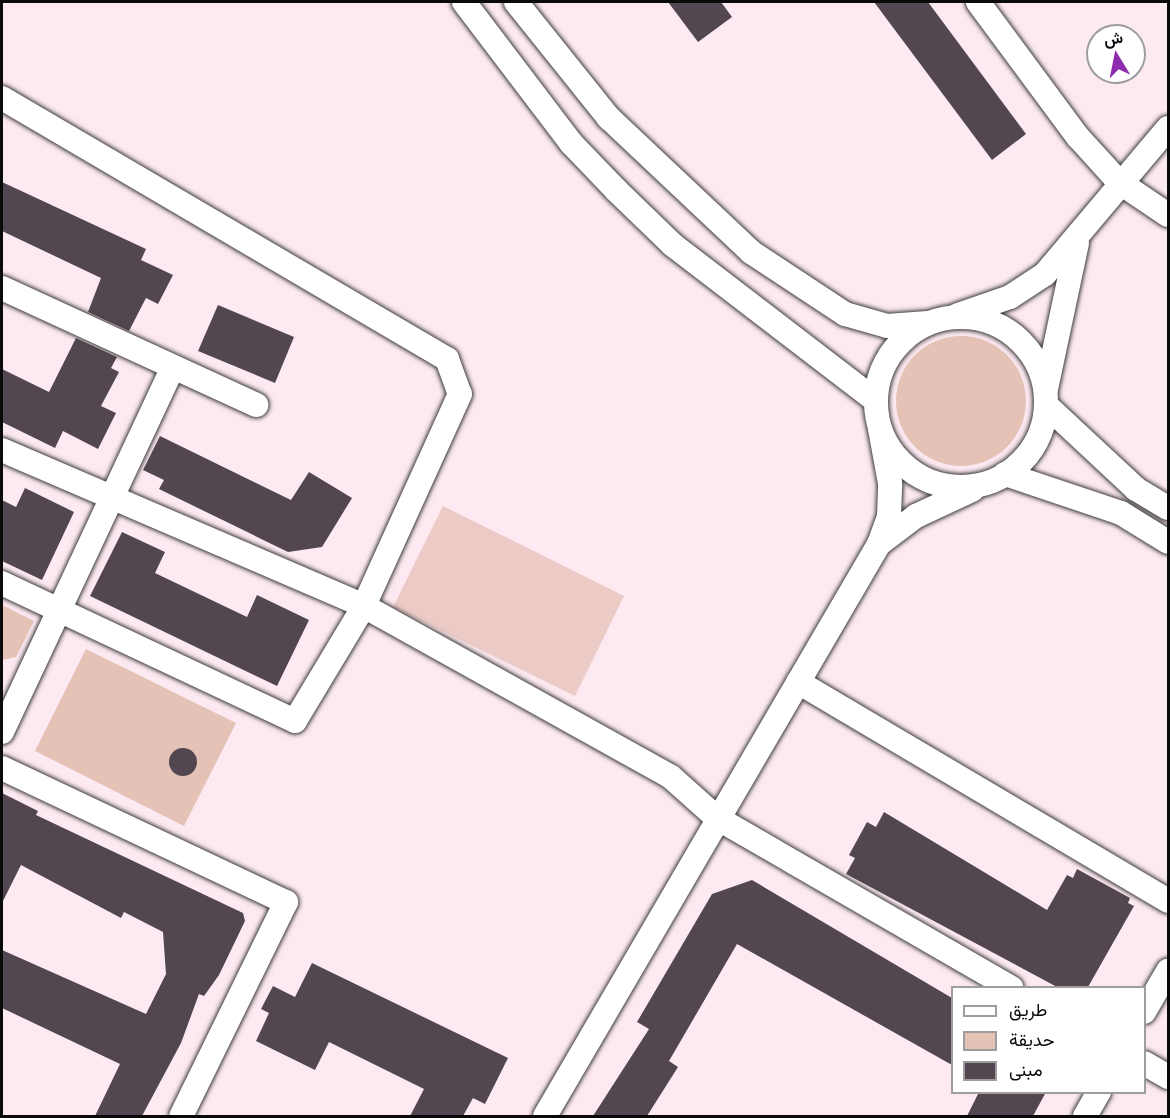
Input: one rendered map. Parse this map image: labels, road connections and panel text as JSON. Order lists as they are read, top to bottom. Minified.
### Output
{"legend":["طريق","حديقة","مبنى"],"north":"top"}
